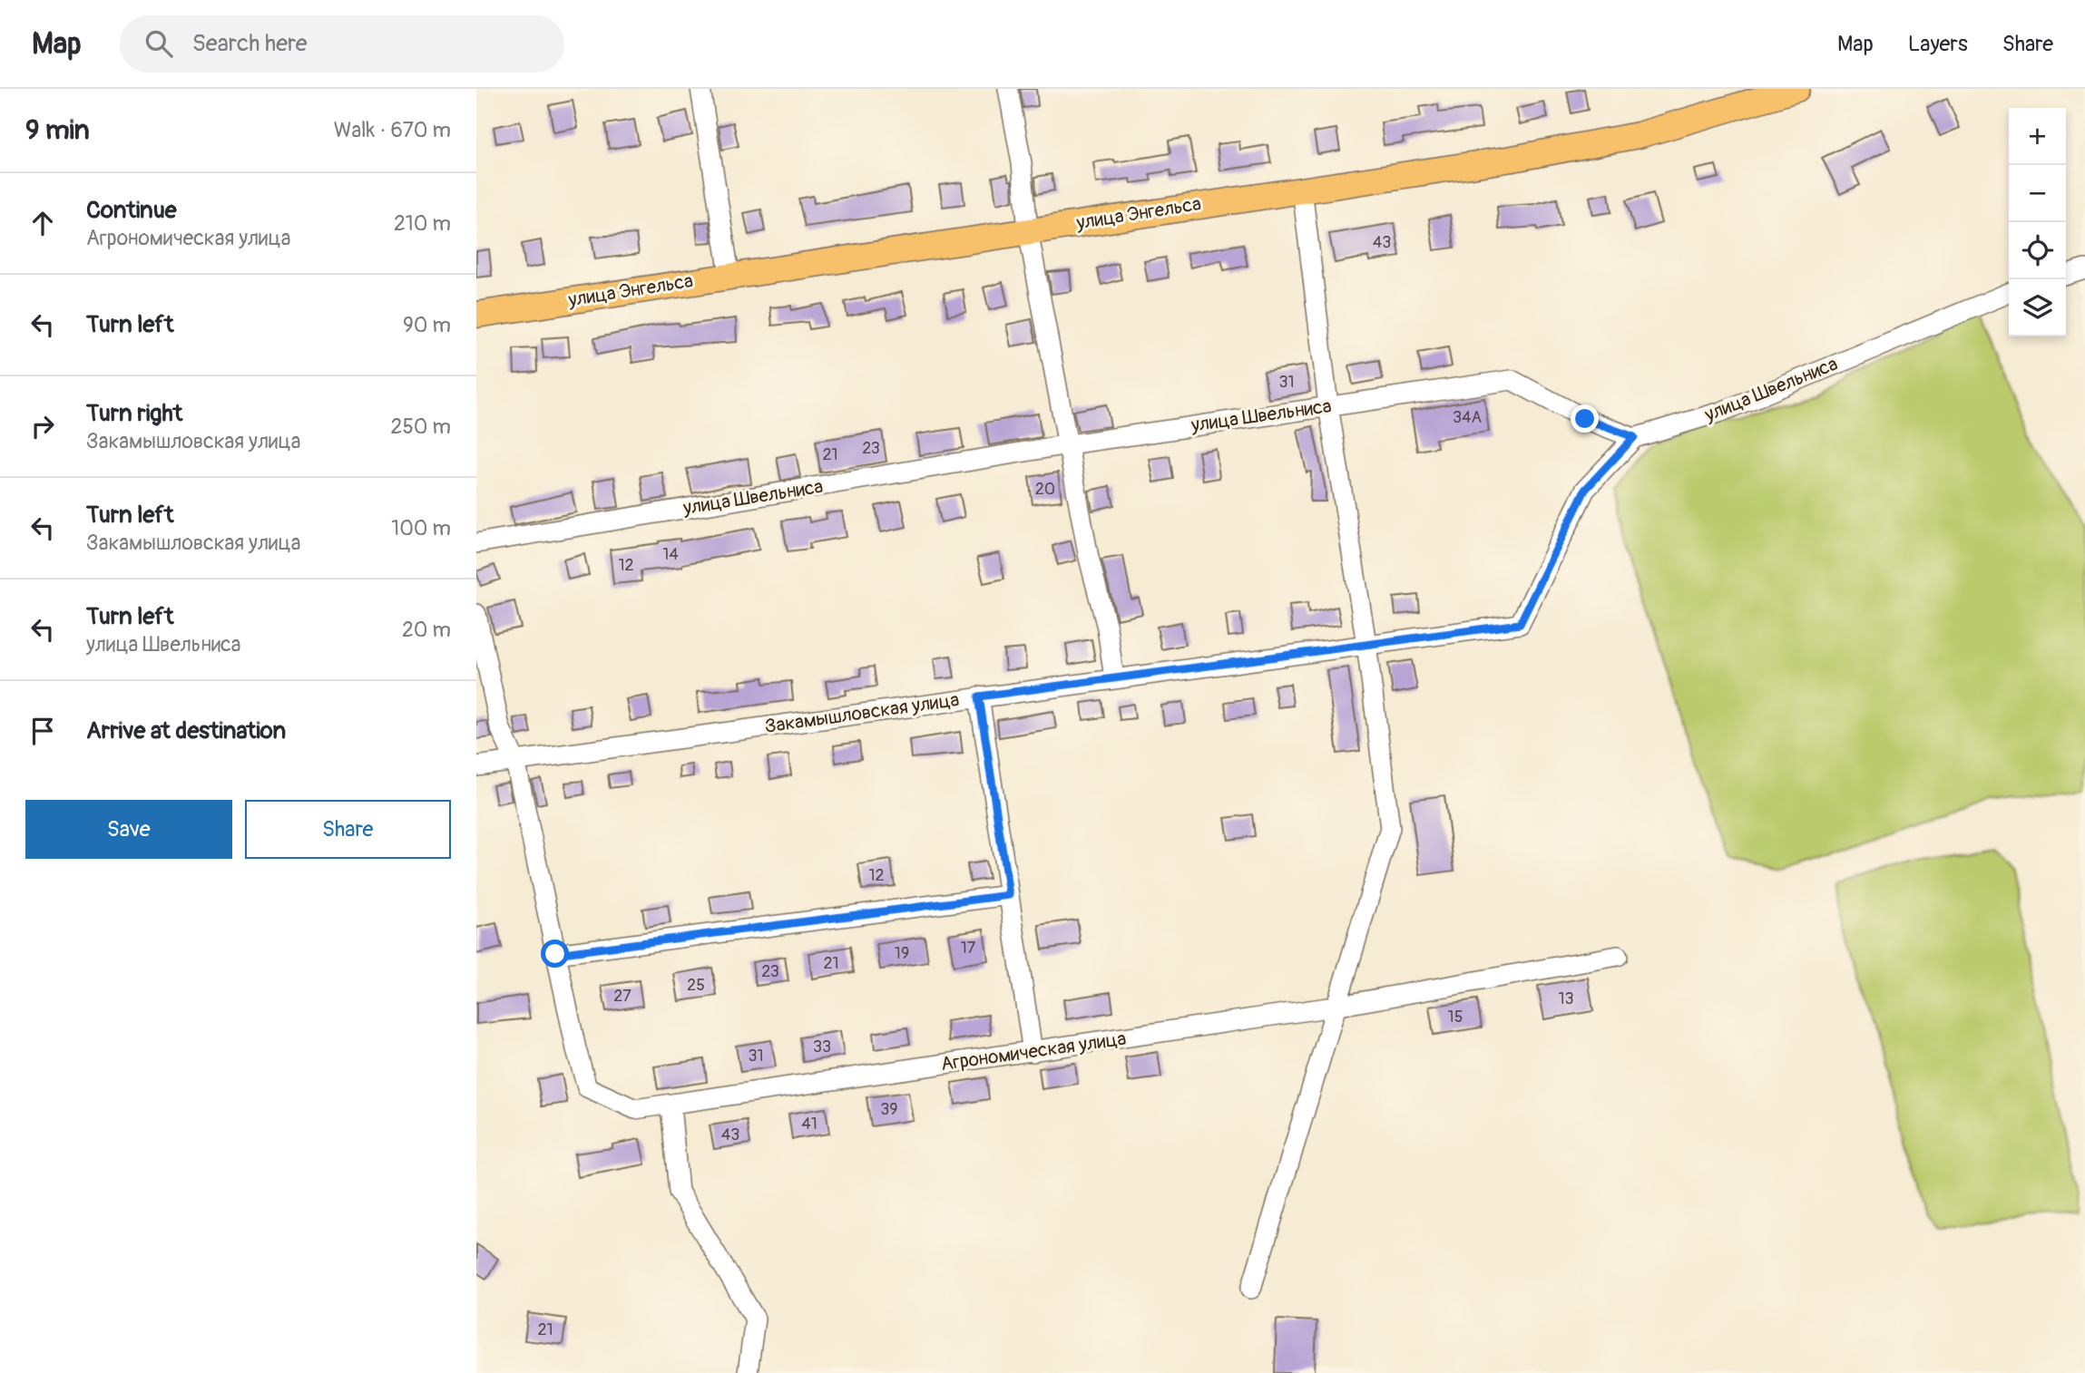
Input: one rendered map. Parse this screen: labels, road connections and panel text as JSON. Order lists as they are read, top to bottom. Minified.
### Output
{"streets":{"main road":["улица Энгельса"],"street":["улица Швельниса","Закамышловская улица","Агрономическая улица"]},"crossings":[["улица Швельниса","Закамышловская улица"],["Закамышловская улица","Агрономическая улица"]],"house_numbers":["43","31","34А","23","21","20","14","12","12","17","19","21","23","25","27","13","15","33","31","39","41","43","21"],"page":{"header":"Map","search":"Search here","nav":["Map","Layers","Share"],"heading":["9 min","Walk · 670 m"],"map_buttons":["+","−"],"list":[["Continue","Агрономическая улица","210 m"],["Turn left","90 m"],["Turn right","Закамышловская улица","250 m"],["Turn left","Закамышловская улица","100 m"],["Turn left","улица Швельниса","20 m"],"Arrive at destination"],"buttons":["Save","Share"]}}
